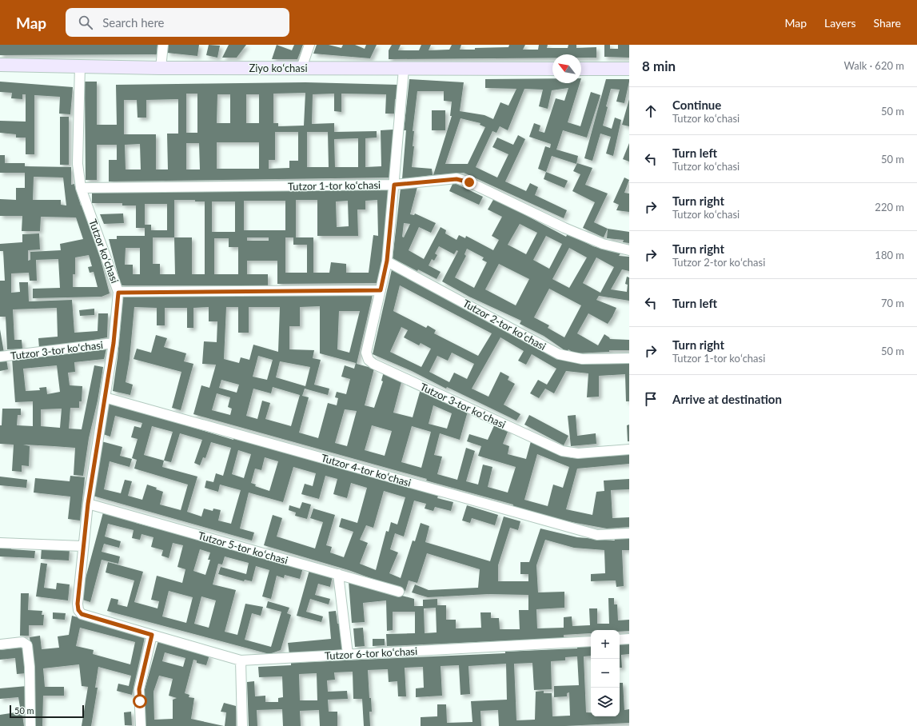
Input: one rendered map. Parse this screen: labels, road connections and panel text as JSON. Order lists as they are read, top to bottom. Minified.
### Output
{"streets":{"street":["Ziyo koʻchasi","Tutzor 1-tor koʻchasi","Tutzor koʻchasi","Tutzor 2-tor koʻchasi","Tutzor 3-tor koʻchasi","Tutzor 4-tor koʻchasi","Tutzor 5-tor koʻchasi","Tutzor 6-tor koʻchasi"]},"crossings":[["Ziyo koʻchasi","Tutzor koʻchasi"],["Ziyo koʻchasi","Tutzor 3-tor koʻchasi"],["Tutzor 1-tor koʻchasi","Tutzor koʻchasi"],["Tutzor 1-tor koʻchasi","Tutzor 3-tor koʻchasi"],["Tutzor koʻchasi","Tutzor 3-tor koʻchasi"],["Tutzor koʻchasi","Tutzor 4-tor koʻchasi"],["Tutzor koʻchasi","Tutzor 5-tor koʻchasi"],["Tutzor koʻchasi","Tutzor 6-tor koʻchasi"],["Tutzor 2-tor koʻchasi","Tutzor 3-tor koʻchasi"]],"scale_bar":"50 m","north":"top left","page":{"header":"Map","search":"Search here","nav":["Map","Layers","Share"],"heading":["8 min","Walk · 620 m"],"list":[["Continue","Tutzor koʻchasi","50 m"],["Turn left","Tutzor koʻchasi","50 m"],["Turn right","Tutzor koʻchasi","220 m"],["Turn right","Tutzor 2-tor koʻchasi","180 m"],["Turn left","70 m"],["Turn right","Tutzor 1-tor koʻchasi","50 m"],"Arrive at destination"],"map_buttons":["+","−"],"scale":"50 m"}}
